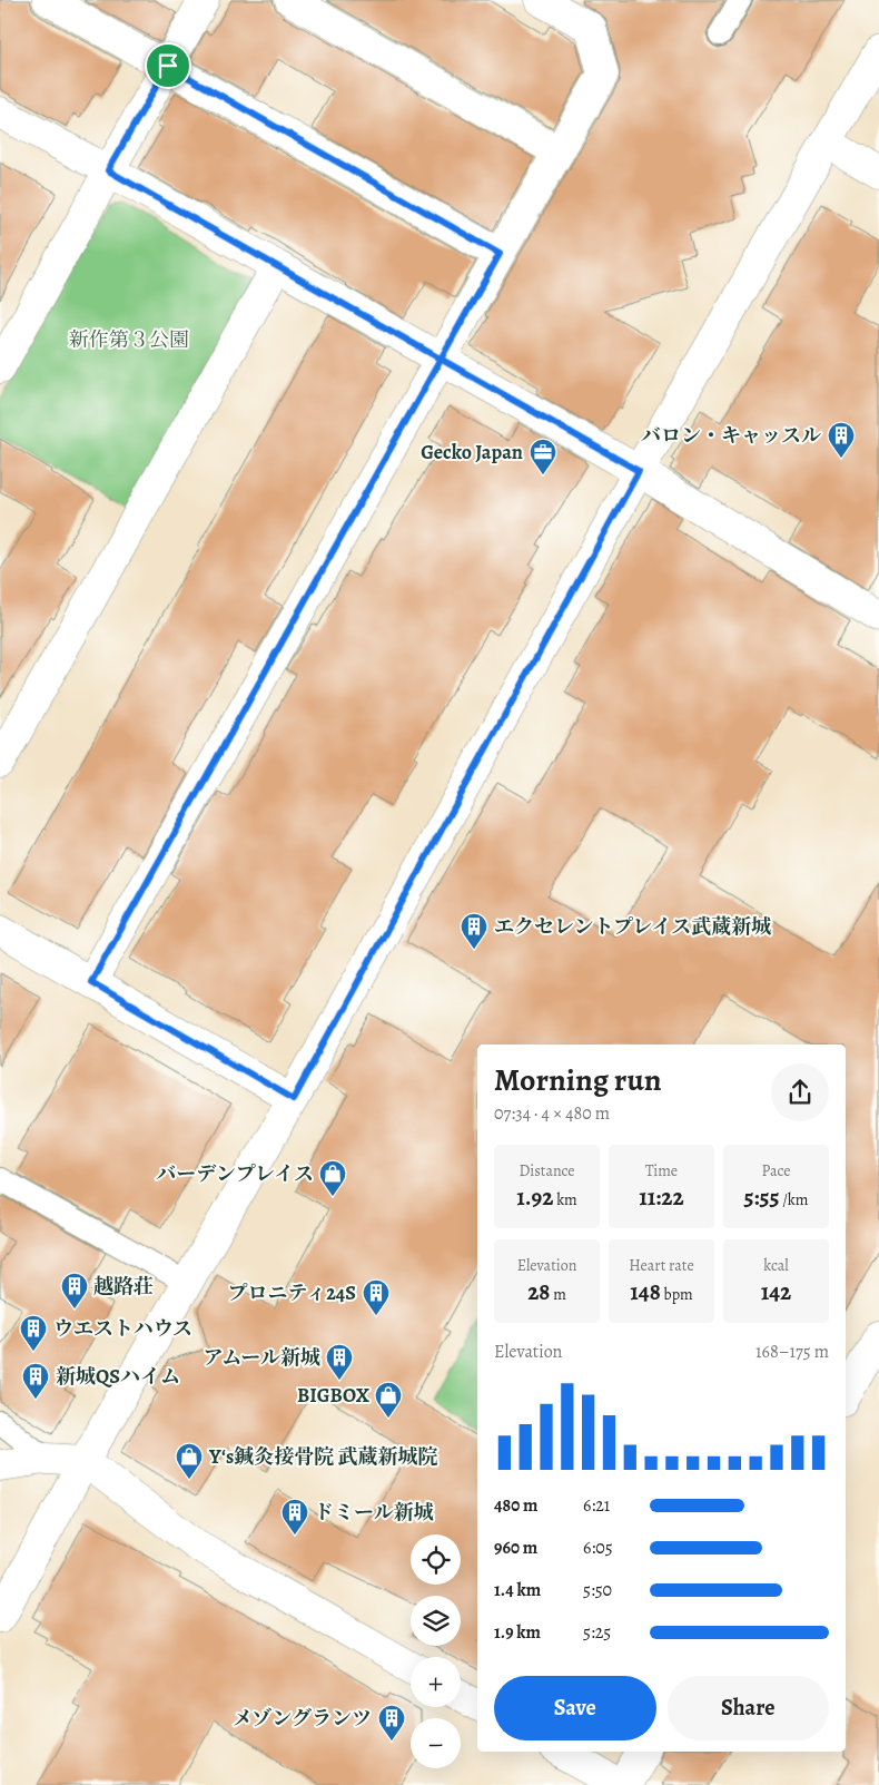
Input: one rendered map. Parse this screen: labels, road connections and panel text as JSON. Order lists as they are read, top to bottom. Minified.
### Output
{"parks":["新作第３公園"],"places":{"building":["バロン・キャッスル","エクセレントプレイス武蔵新城","越路荘","プロニティ24S","ウエストハウス","アムール新城","新城QSハイム","ドミール新城","メゾングランツ"],"office":["Gecko Japan"],"shop":["バーデンプレイス","BIGBOX","Y‘s鍼灸接骨院 武蔵新城院"]},"page":{"heading":["Morning run","07:34 · 4 × 480 m"],"stats":[["Distance","1.92 km"],["Time","11:22"],["Pace","5:55 /km"],["Elevation","28 m"],["Heart rate","148 bpm"],["kcal","142"]],"chart":["Elevation","168–175 m"],"list":[{"name":"480 m","note":"6:21"},{"name":"960 m","note":"6:05"},{"name":"1.4 km","note":"5:50"},{"name":"1.9 km","note":"5:25"}],"map_buttons":["+","−"],"buttons":["Save","Share"]}}
